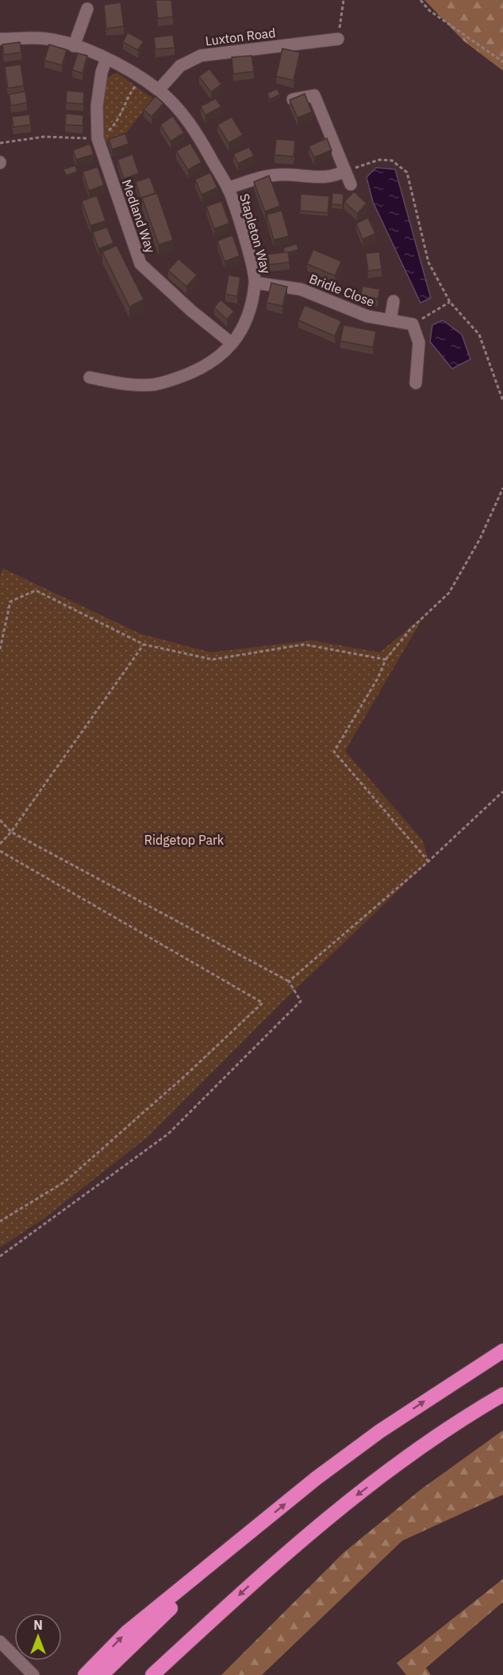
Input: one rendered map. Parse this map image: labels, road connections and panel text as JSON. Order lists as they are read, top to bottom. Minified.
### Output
{"streets":{"street":["Luxton Road","Medland Way","Stapleton Way","Bridle Close"]},"crossings":[["Luxton Road","Stapleton Way"],["Medland Way","Stapleton Way"],["Stapleton Way","Bridle Close"]],"parks":["Ridgetop Park"],"north":"top"}
